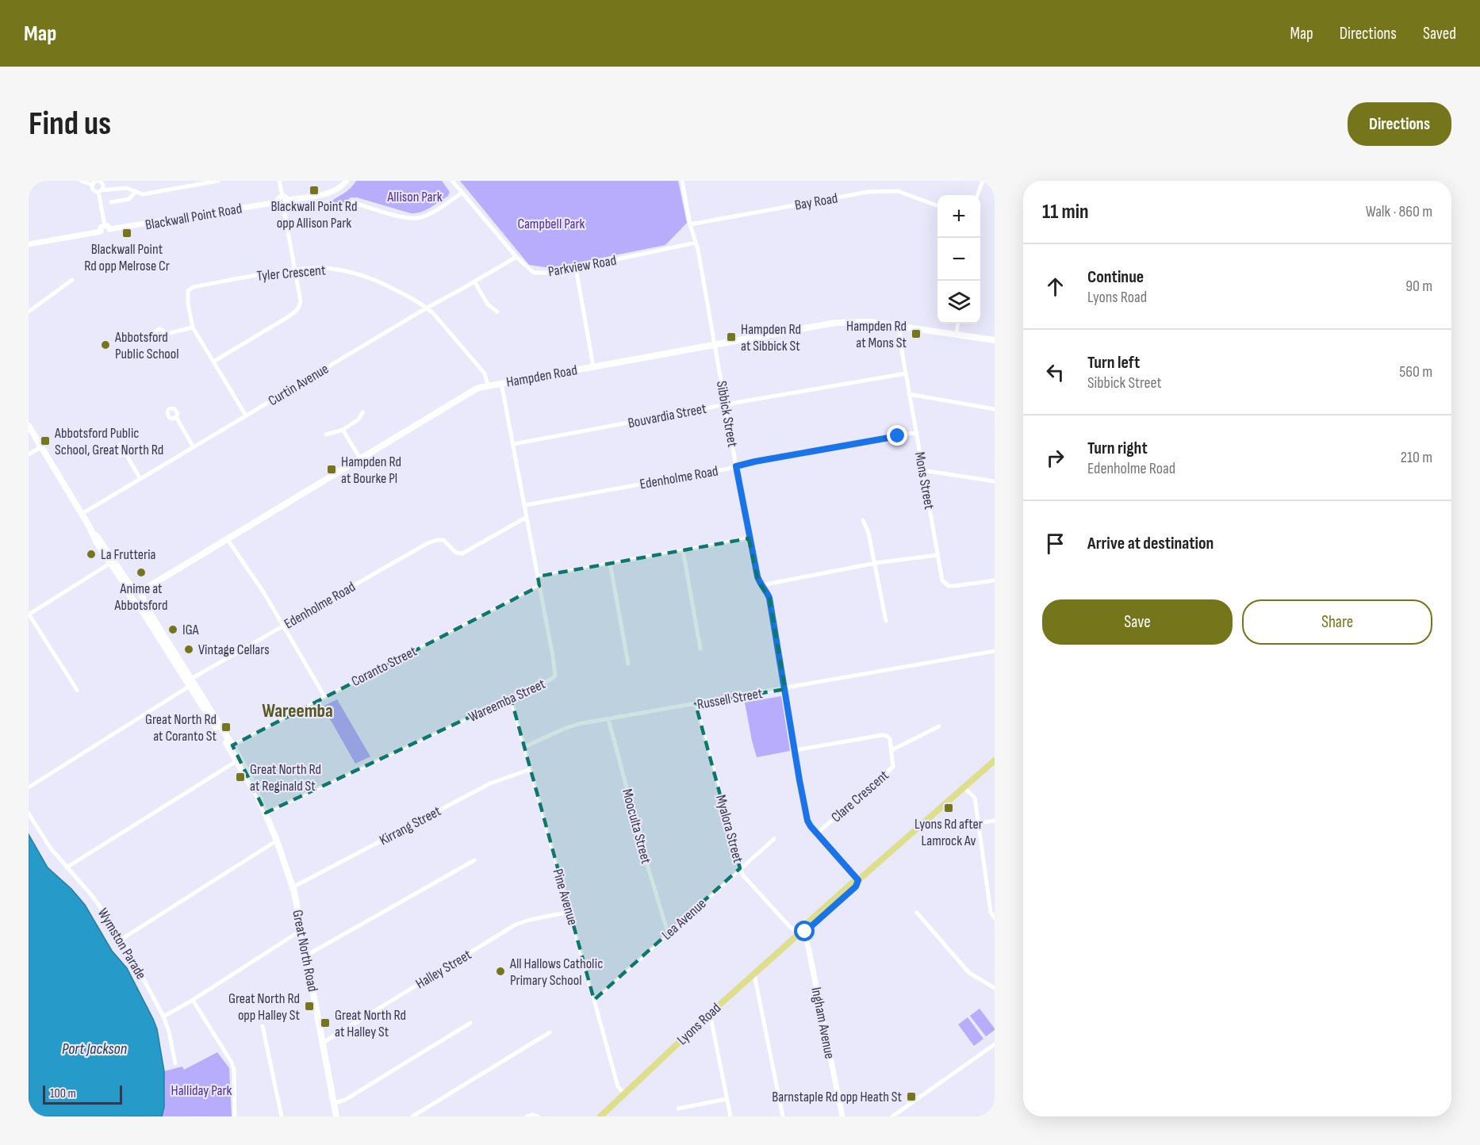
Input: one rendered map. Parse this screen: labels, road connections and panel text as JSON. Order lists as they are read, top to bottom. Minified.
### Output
{"streets":{"main road":["Hampden Road","Great North Road","Lyons Road"],"street":["Bay Road","Blackwall Point Road","Parkview Road","Tyler Crescent","Curtin Avenue","Sibbick Street","Bouvardia Street","Edenholme Road","Mons Street","Coranto Street","Russell Street","Wareemba Street","Clare Crescent","Kirrang Street","Mooculta Street","Myalora Street","Pine Avenue","Lea Avenue","Wymston Parade","Halley Street","Ingham Avenue"]},"crossings":[["Bay Road","Sibbick Street"],["Parkview Road","Curtin Avenue"],["Parkview Road","Sibbick Street"],["Tyler Crescent","Hampden Road"],["Tyler Crescent","Curtin Avenue"],["Hampden Road","Sibbick Street"],["Hampden Road","Mons Street"],["Hampden Road","Wareemba Street"],["Hampden Road","Great North Road"],["Curtin Avenue","Great North Road"],["Sibbick Street","Bouvardia Street"],["Sibbick Street","Edenholme Road"],["Sibbick Street","Russell Street"],["Sibbick Street","Clare Crescent"],["Sibbick Street","Lyons Road"],["Bouvardia Street","Mons Street"],["Bouvardia Street","Wareemba Street"],["Edenholme Road","Mons Street"],["Edenholme Road","Wareemba Street"],["Edenholme Road","Great North Road"],["Coranto Street","Wareemba Street"],["Coranto Street","Great North Road"],["Russell Street","Mooculta Street"],["Russell Street","Myalora Street"],["Russell Street","Pine Avenue"],["Wareemba Street","Pine Avenue"],["Wareemba Street","Great North Road"],["Kirrang Street","Pine Avenue"],["Kirrang Street","Great North Road"],["Mooculta Street","Lea Avenue"],["Myalora Street","Lea Avenue"],["Myalora Street","Ingham Avenue"],["Myalora Street","Lyons Road"],["Pine Avenue","Lea Avenue"],["Pine Avenue","Halley Street"],["Pine Avenue","Lyons Road"],["Great North Road","Halley Street"],["Ingham Avenue","Lyons Road"]],"districts":["Wareemba"],"water":["Port Jackson"],"parks":["Allison Park","Campbell Park","Halliday Park"],"places":{"transit":["Blackwall Point Rd opp Allison Park","Blackwall Point Rd opp Melrose Cr","Hampden Rd at Mons St","Hampden Rd at Sibbick St","Abbotsford Public School, Great North Rd","Hampden Rd at Bourke Pl","Great North Rd at Coranto St","Great North Rd at Reginald St","Lyons Rd after Lamrock Av","Great North Rd opp Halley St","Great North Rd at Halley St","Barnstaple Rd opp Heath St"],"other":["Abbotsford Public School","La Frutteria","Anime at Abbotsford","IGA","Vintage Cellars","All Hallows Catholic Primary School"]},"scale_bar":"100 m","page":{"header":"Map","nav":["Map","Directions","Saved"],"buttons":["Directions",["Save","Share"]],"title":"Find us","heading":["11 min","Walk · 860 m"],"map_buttons":["+","−"],"list":[["Continue","Lyons Road","90 m"],["Turn left","Sibbick Street","560 m"],["Turn right","Edenholme Road","210 m"],"Arrive at destination"],"scale":"100 m"}}
